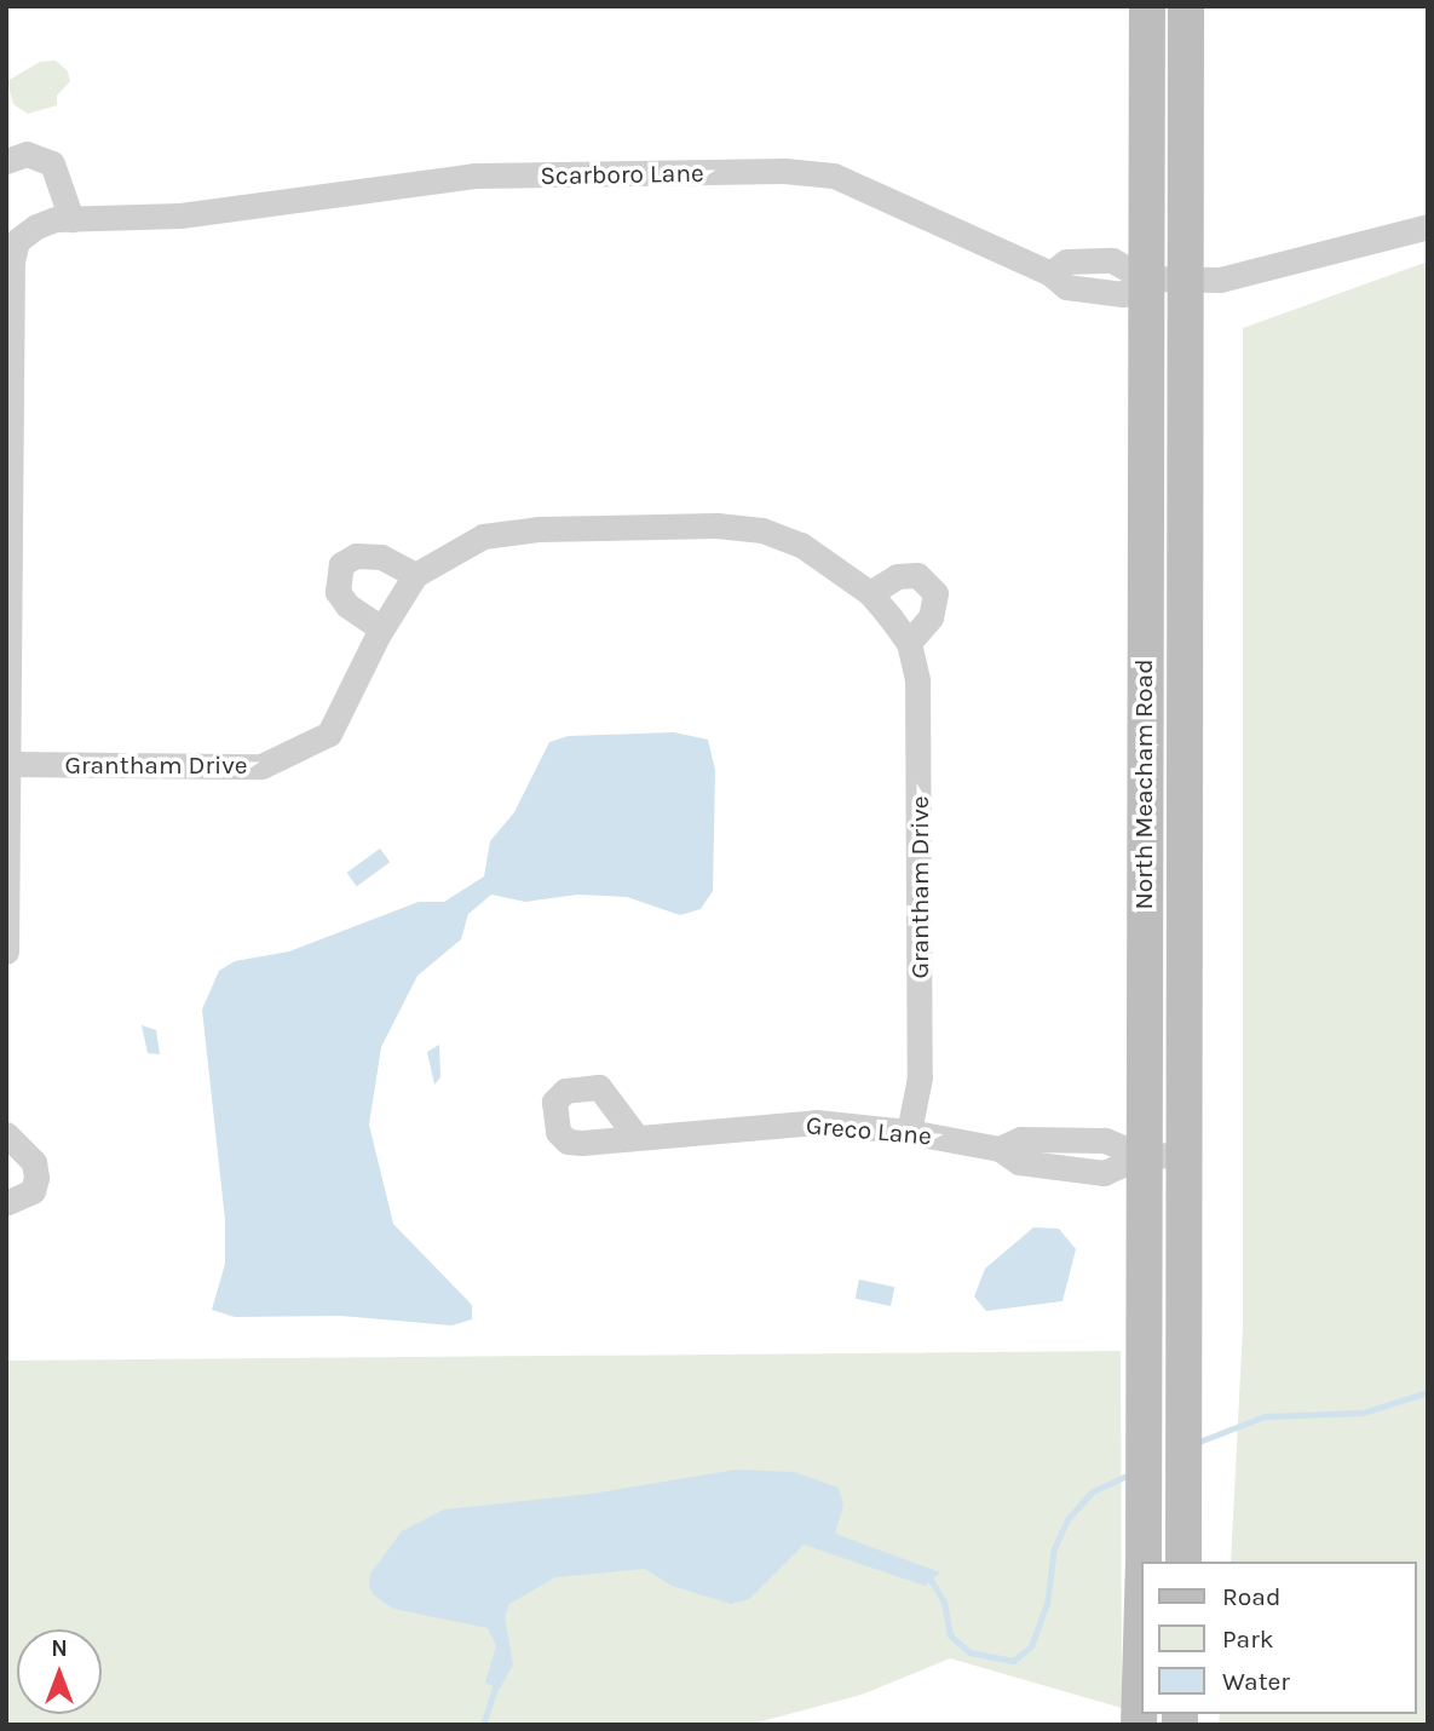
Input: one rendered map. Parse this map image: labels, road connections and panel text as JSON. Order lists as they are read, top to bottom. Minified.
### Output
{"streets":{"main road":["North Meacham Road"],"street":["Scarboro Lane","Grantham Drive","Greco Lane"]},"crossings":[["Scarboro Lane","North Meacham Road"],["Grantham Drive","Greco Lane"],["North Meacham Road","Greco Lane"]],"legend":["Road","Park","Water"],"north":"top"}
